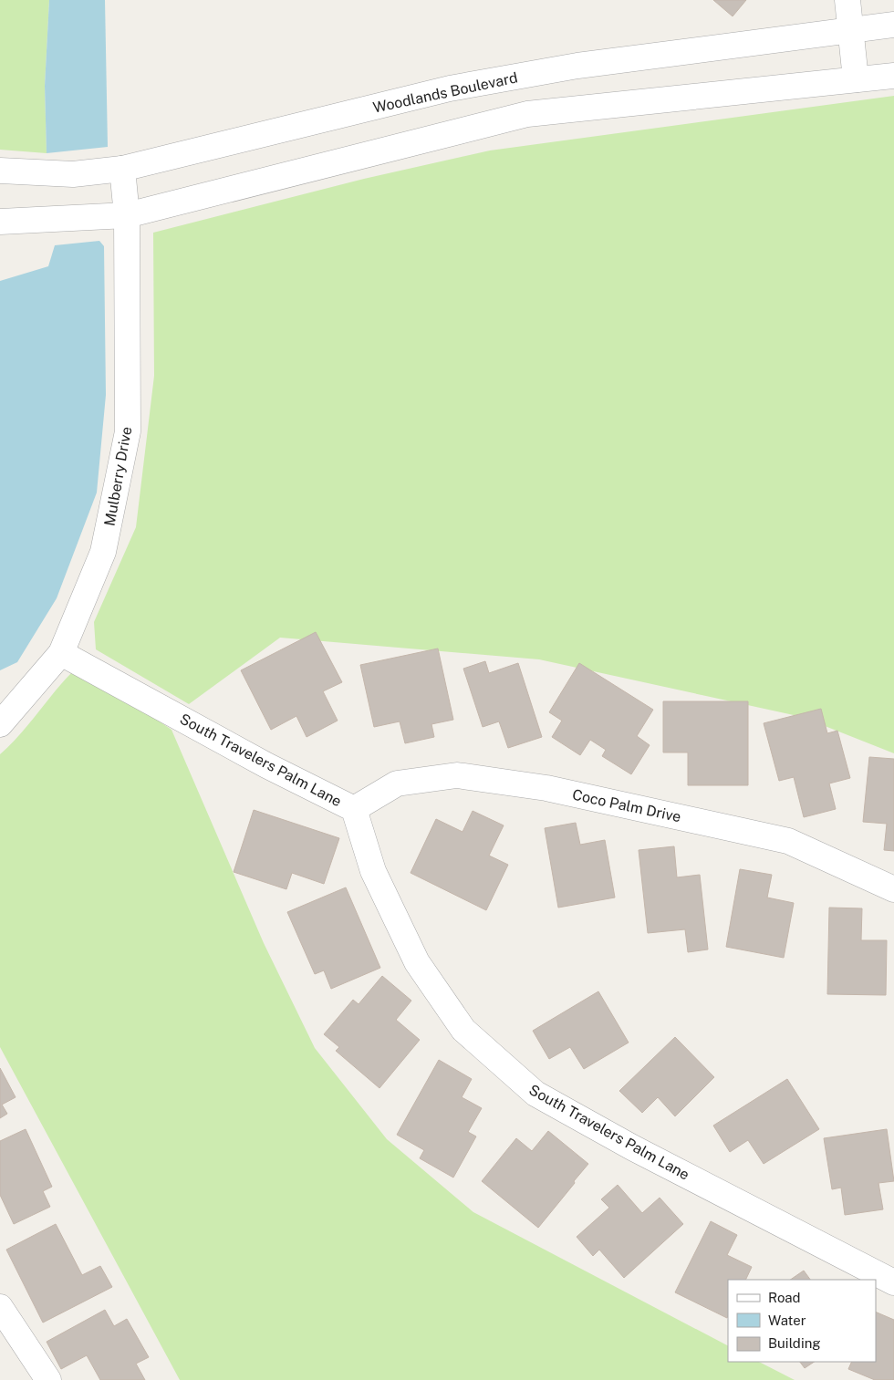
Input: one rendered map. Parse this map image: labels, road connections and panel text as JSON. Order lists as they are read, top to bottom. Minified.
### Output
{"streets":{"street":["Woodlands Boulevard","Mulberry Drive","South Travelers Palm Lane","Coco Palm Drive"]},"crossings":[["Woodlands Boulevard","Mulberry Drive"],["Mulberry Drive","South Travelers Palm Lane"],["South Travelers Palm Lane","Coco Palm Drive"]],"legend":["Road","Water","Building"]}
